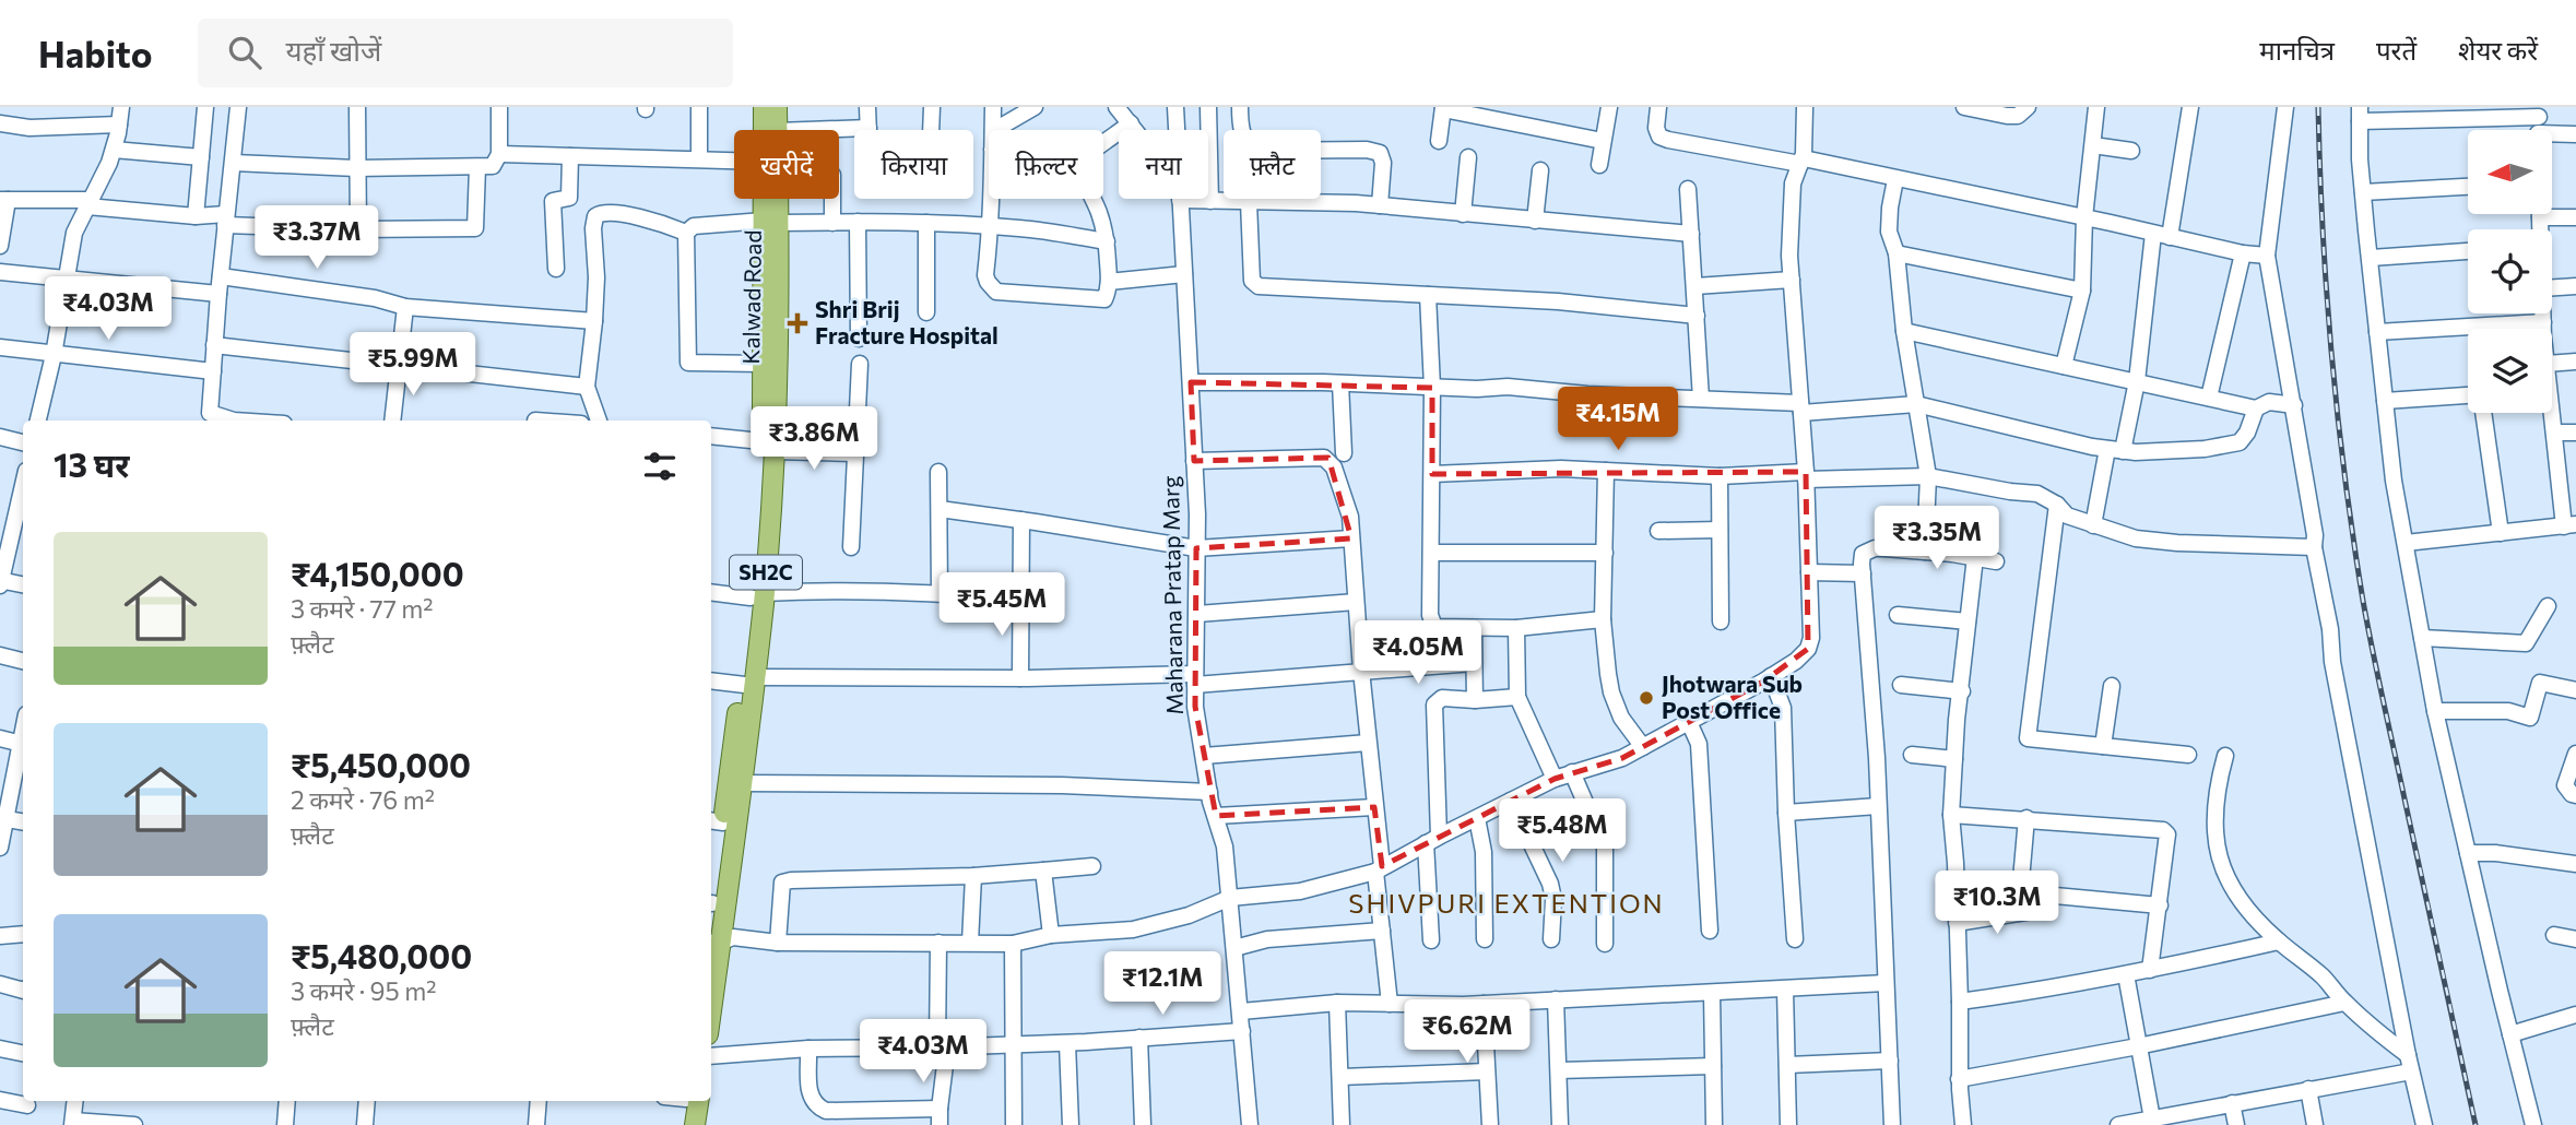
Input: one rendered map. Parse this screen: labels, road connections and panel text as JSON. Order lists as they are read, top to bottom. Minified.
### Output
{"streets":{"main road":["Kalwad Road","SH2C"],"street":["Maharana Pratap Marg"]},"districts":["SHIVPURI EXTENTION"],"places":{"health":["Shri Brij Fracture Hospital"],"other":["Jhotwara Sub Post Office"]},"north":"left","page":{"header":"Habito","search":"यहाँ खोजें","nav":["मानचित्र","परतें","शेयर करें"],"chip":["खरीदें","किराया","फ़िल्टर","नया","फ़्लैट"],"price":["₹3.37M","₹4.03M","₹5.99M","₹4.15M","₹3.86M","₹3.35M","₹5.45M","₹4.05M","₹5.48M","₹10.3M","₹12.1M","₹6.62M","₹4.03M"],"heading":"13 घर","list":[{"name":"₹4,150,000","note":"3 कमरे · 77 m² · फ़्लैट"},{"name":"₹5,450,000","note":"2 कमरे · 76 m² · फ़्लैट"},{"name":"₹5,480,000","note":"3 कमरे · 95 m² · फ़्लैट"}]}}
